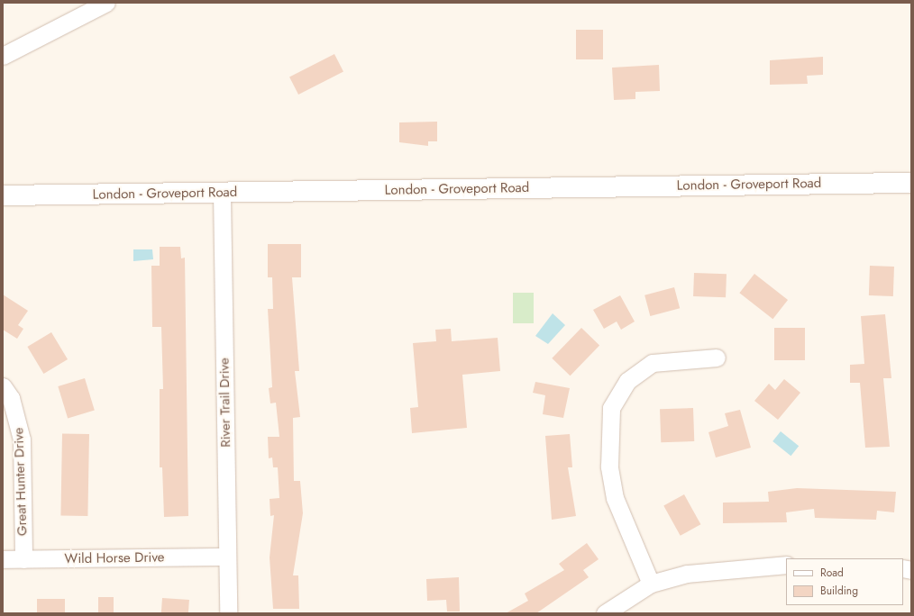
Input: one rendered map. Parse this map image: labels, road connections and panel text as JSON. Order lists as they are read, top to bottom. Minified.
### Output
{"streets":{"main road":["London - Groveport Road"],"street":["River Trail Drive","Great Hunter Drive","Wild Horse Drive"]},"crossings":[["London - Groveport Road","River Trail Drive"],["River Trail Drive","Wild Horse Drive"],["Great Hunter Drive","Wild Horse Drive"]],"legend":["Road","Building"]}
